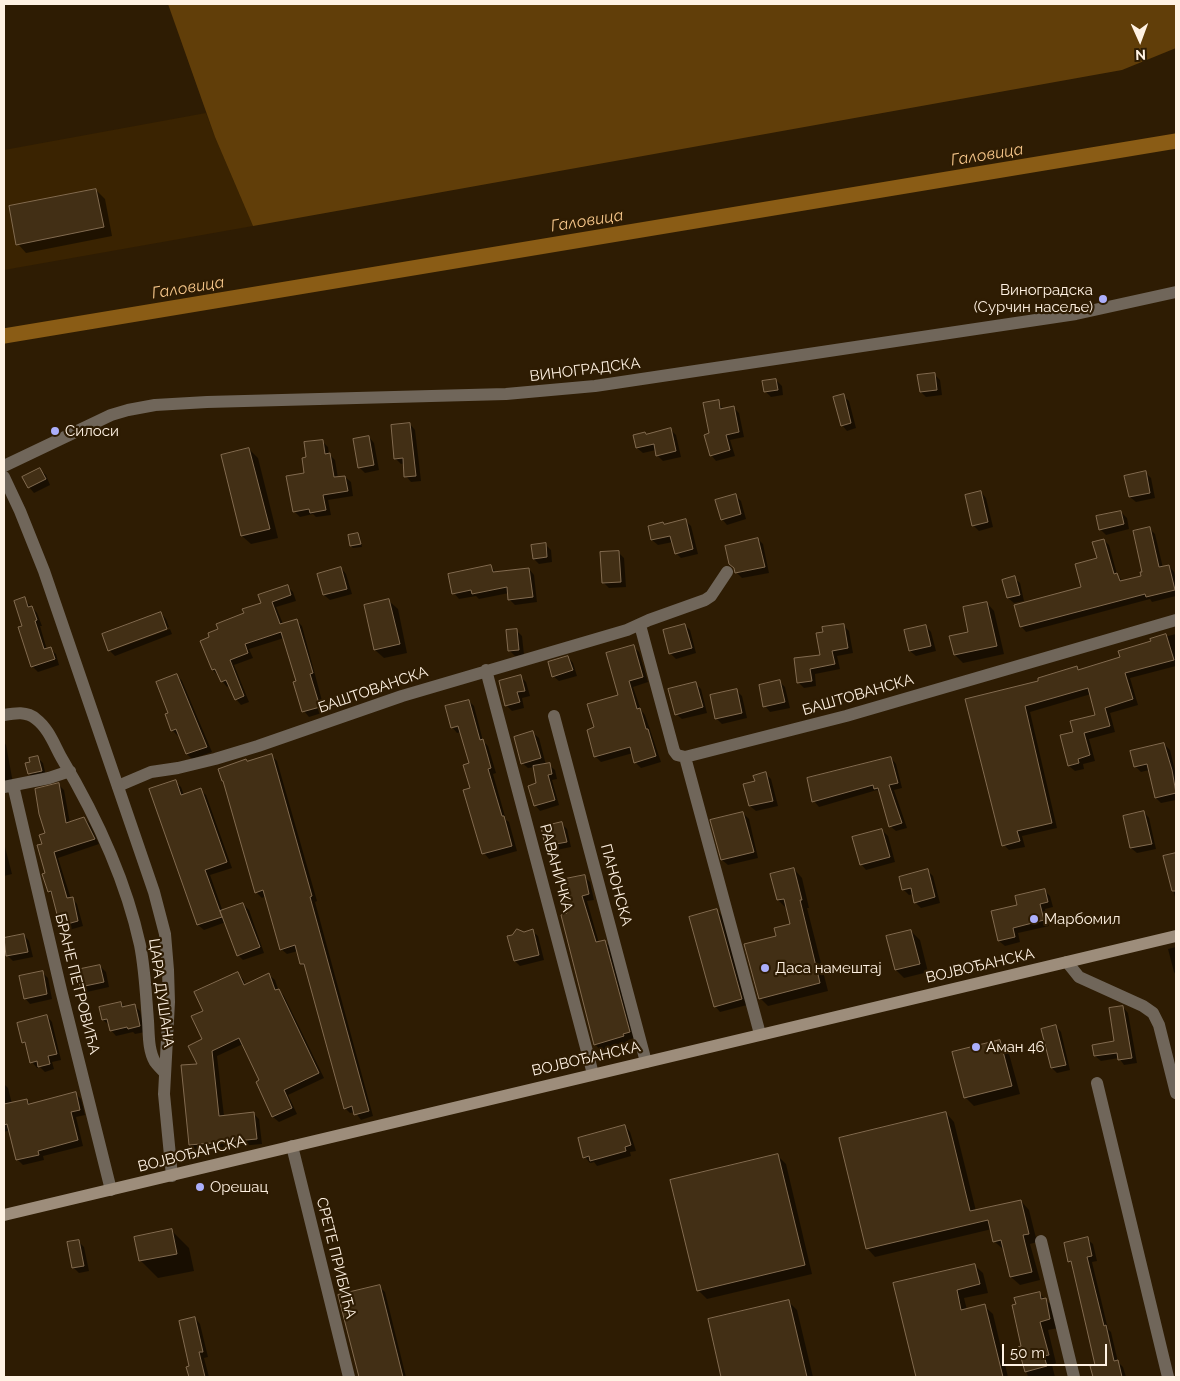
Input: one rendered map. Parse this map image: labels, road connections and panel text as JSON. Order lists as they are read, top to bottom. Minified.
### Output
{"streets":{"main road":["ВОЈВОЂАНСКА"],"street":["ВИНОГРАДСКА","БАШТОВАНСКА","РАВАНИЧКА","ПАНОНСКА","БРАНЕ ПЕТРОВИЋА","ЦАРА ДУШАНА","СРЕТЕ ПРИБИЋА"]},"crossings":[["БАШТОВАНСКА","РАВАНИЧКА"],["РАВАНИЧКА","ВОЈВОЂАНСКА"],["ПАНОНСКА","ВОЈВОЂАНСКА"],["ВОЈВОЂАНСКА","БРАНЕ ПЕТРОВИЋА"],["ВОЈВОЂАНСКА","СРЕТЕ ПРИБИЋА"]],"water":["Галовица"],"places":["Виноградска (Сурчин насеље)","Силоси","Марбомил","Даса намештај","Аман 46","Орешац"],"scale_bar":"50 m","north":"bottom"}
